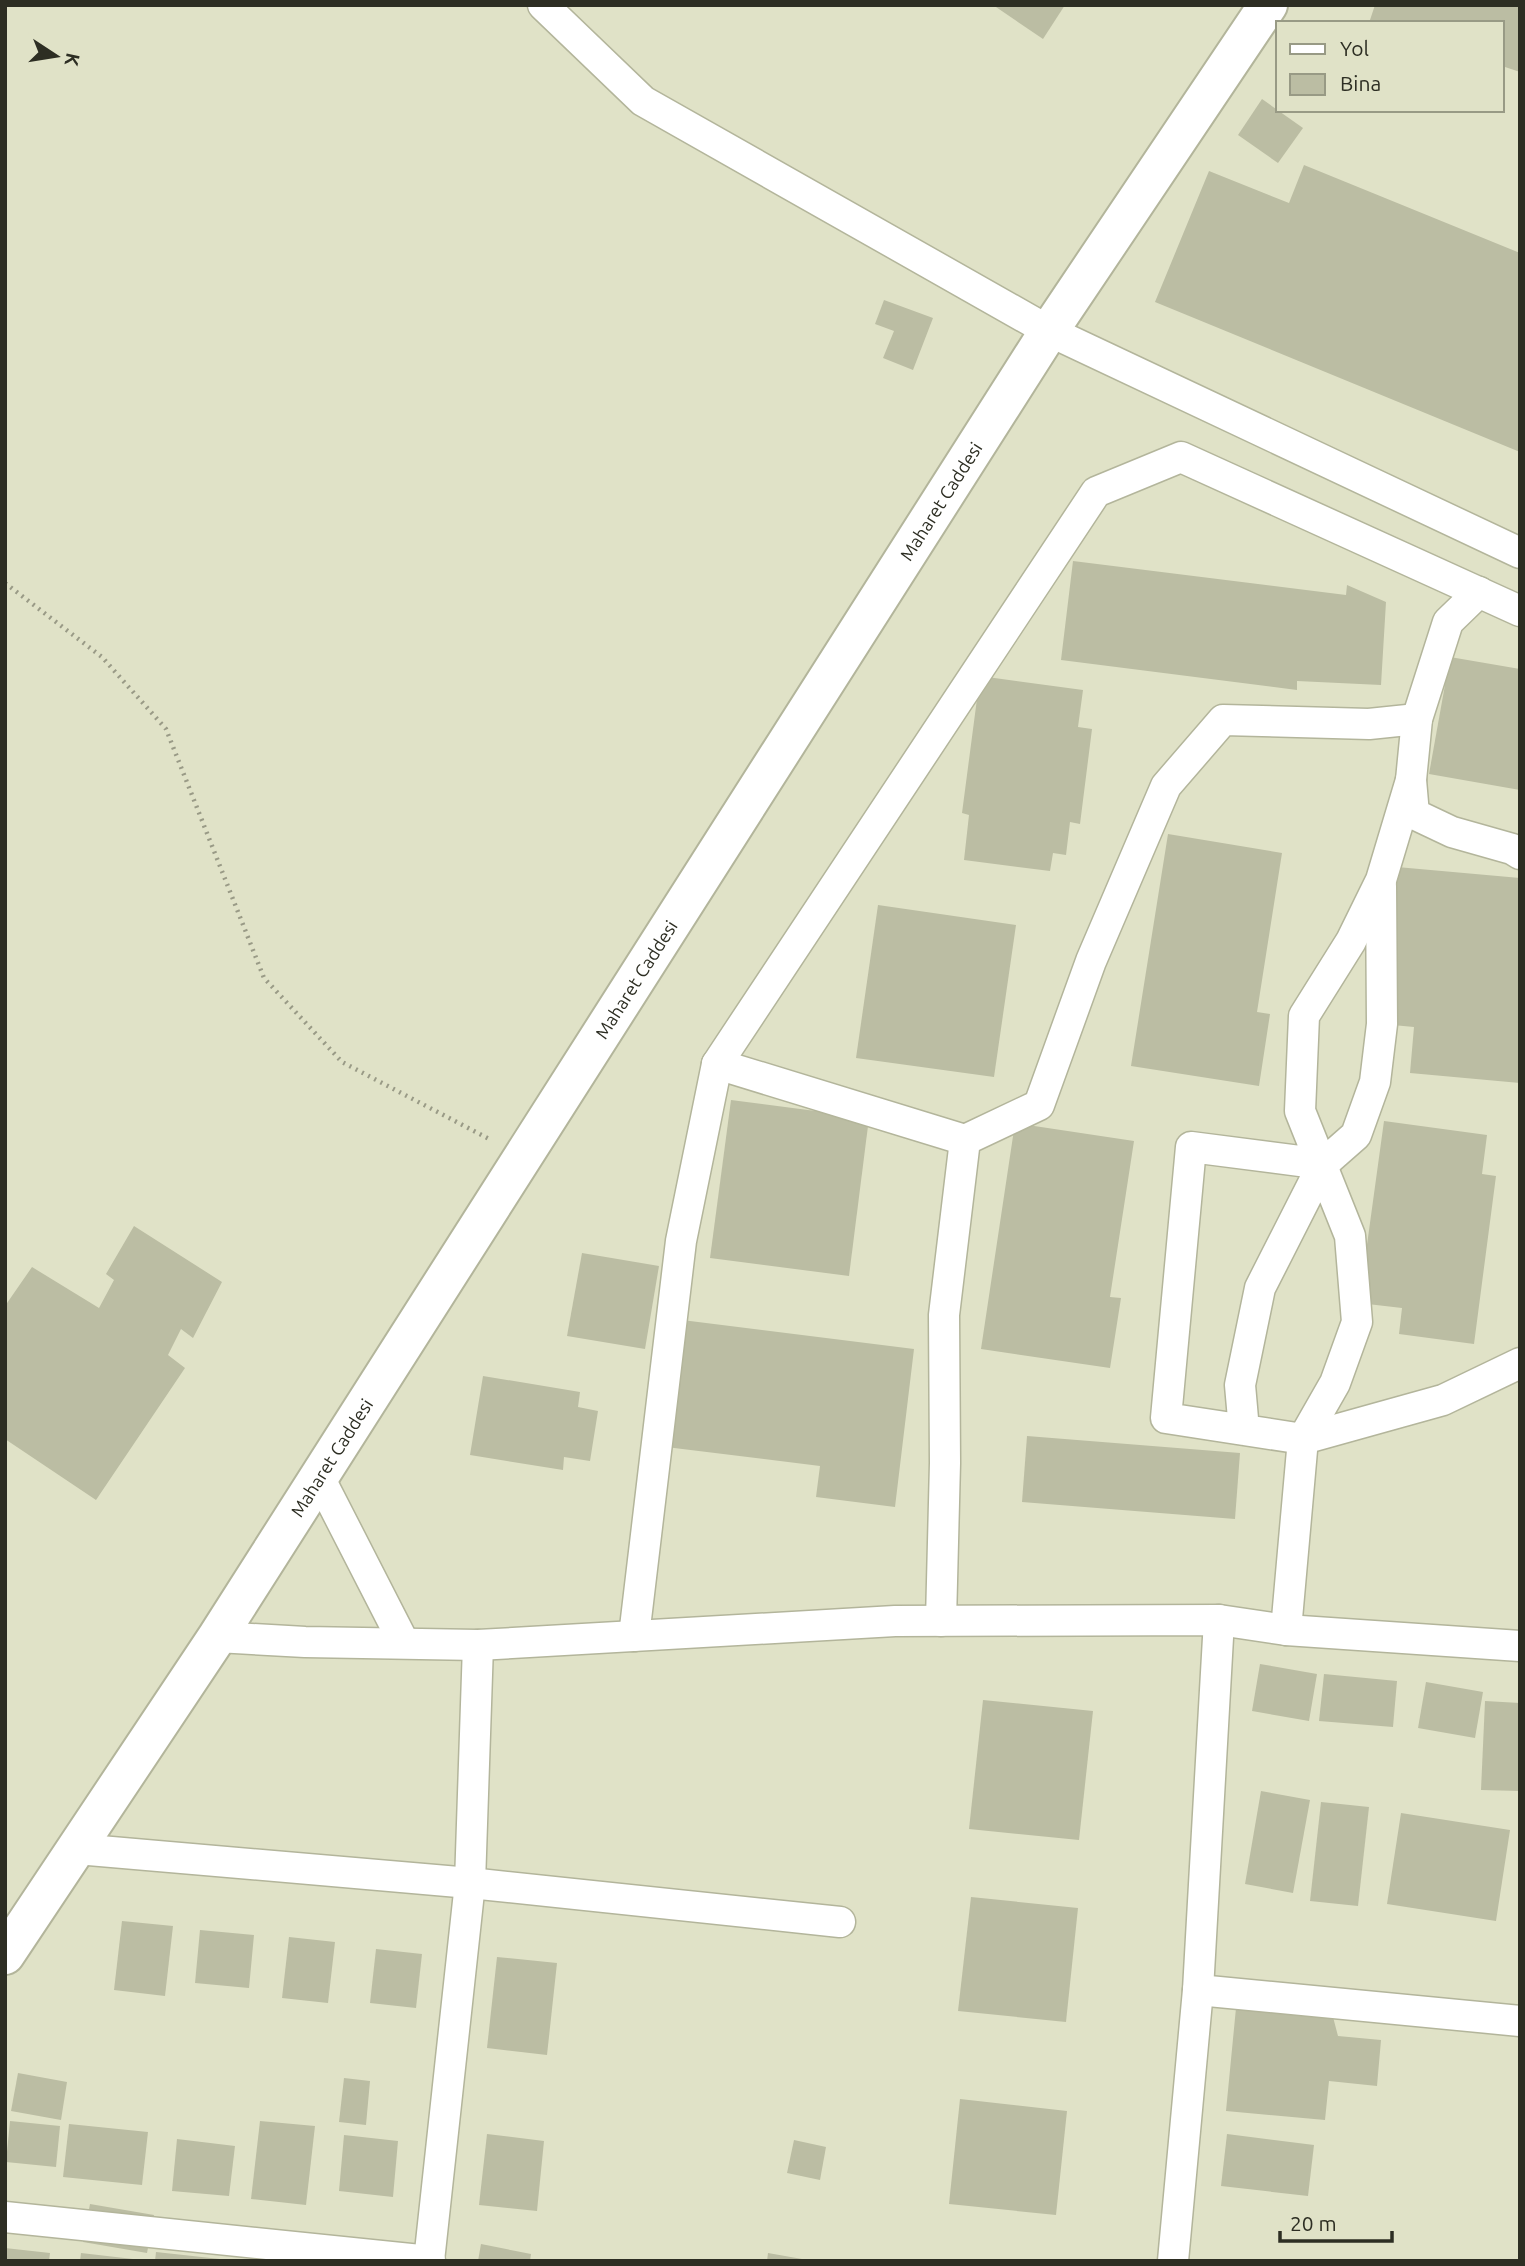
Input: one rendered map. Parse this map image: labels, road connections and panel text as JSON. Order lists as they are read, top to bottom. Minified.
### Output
{"streets":{"street":["Maharet Caddesi"]},"legend":["Yol","Bina"],"scale_bar":"20 m","north":"right"}
